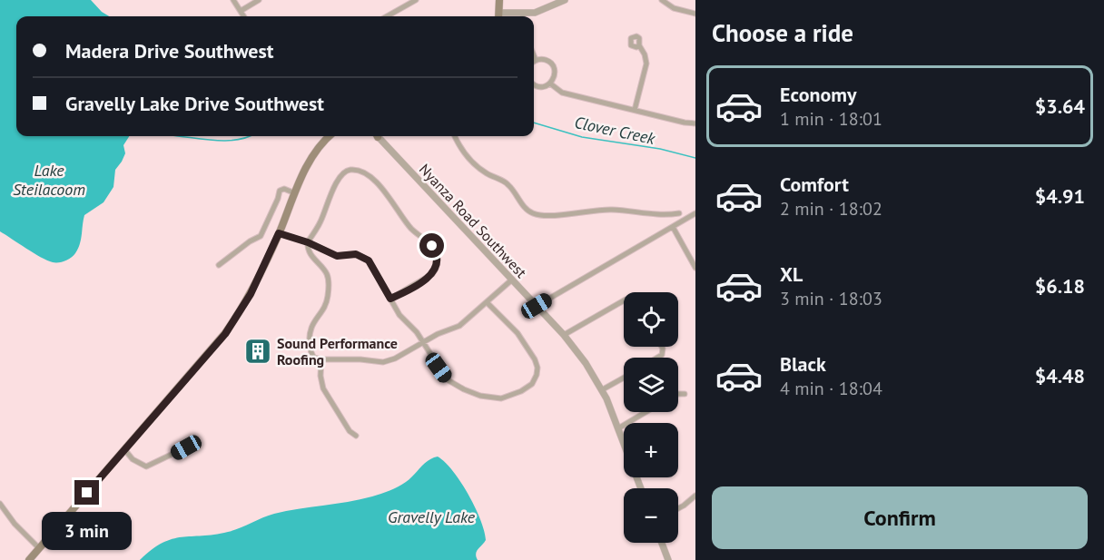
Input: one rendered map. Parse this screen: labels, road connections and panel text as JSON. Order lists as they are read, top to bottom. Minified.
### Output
{"streets":{"street":["Nyanza Road Southwest"]},"water":["Clover Creek","Lake Steilacoom","Gravelly Lake"],"places":{"building":["Sound Performance Roofing"]},"page":{"heading":"Choose a ride","banner":["Madera Drive Southwest","Gravelly Lake Drive Southwest"],"list":[{"name":"Economy","note":"1 min · 18:01","value":"$3.64"},{"name":"Comfort","note":"2 min · 18:02","value":"$4.91"},{"name":"XL","note":"3 min · 18:03","value":"$6.18"},{"name":"Black","note":"4 min · 18:04","value":"$4.48"}],"map_buttons":["+","−"],"buttons":"Confirm","bubble":"3 min"}}
